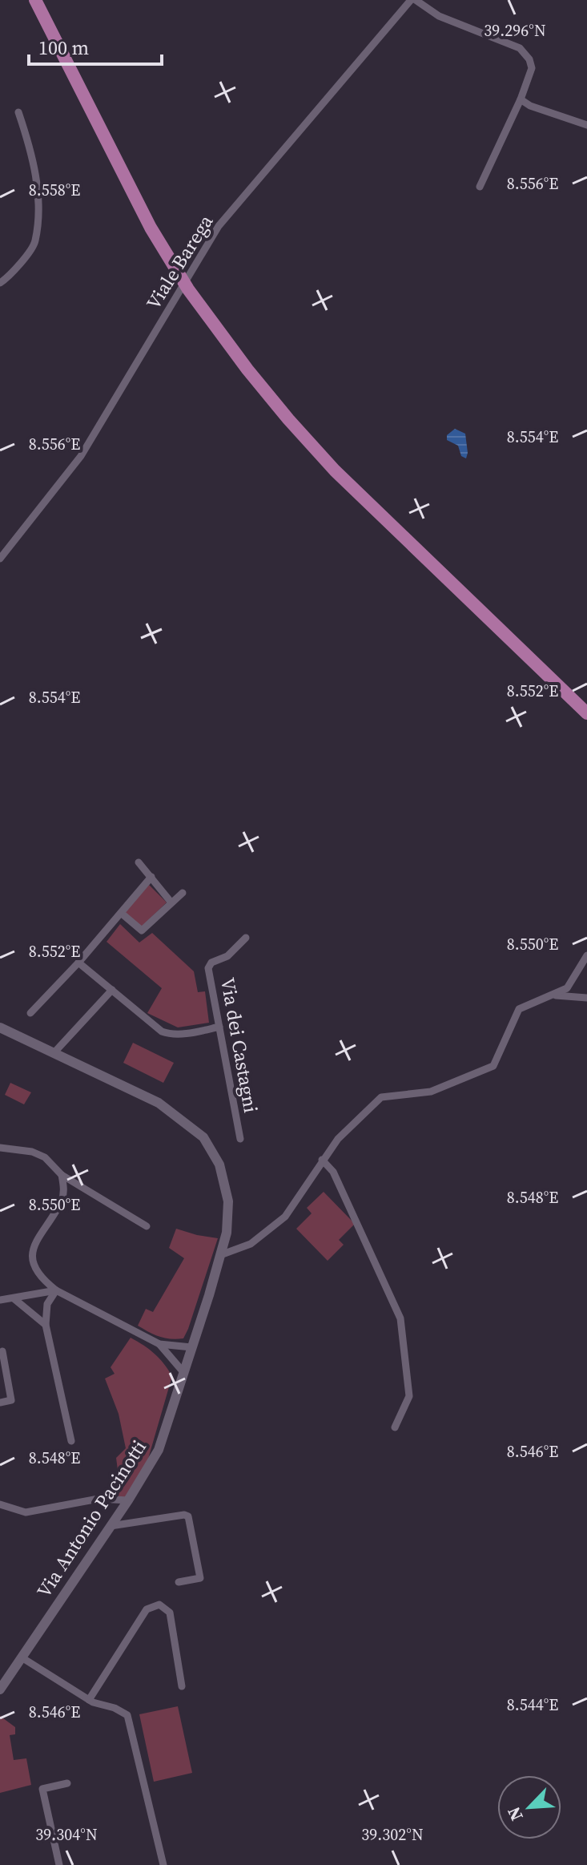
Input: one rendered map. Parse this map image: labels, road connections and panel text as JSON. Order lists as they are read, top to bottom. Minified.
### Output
{"streets":{"street":["Viale Barega","Via dei Castagni","Via Antonio Pacinotti"]},"scale_bar":"100 m","north":"bottom left","coordinates":["39.296°N","8.556°E","8.558°E","8.554°E","8.552°E","8.550°E","8.548°E","8.546°E","8.544°E","39.304°N","39.302°N"]}
